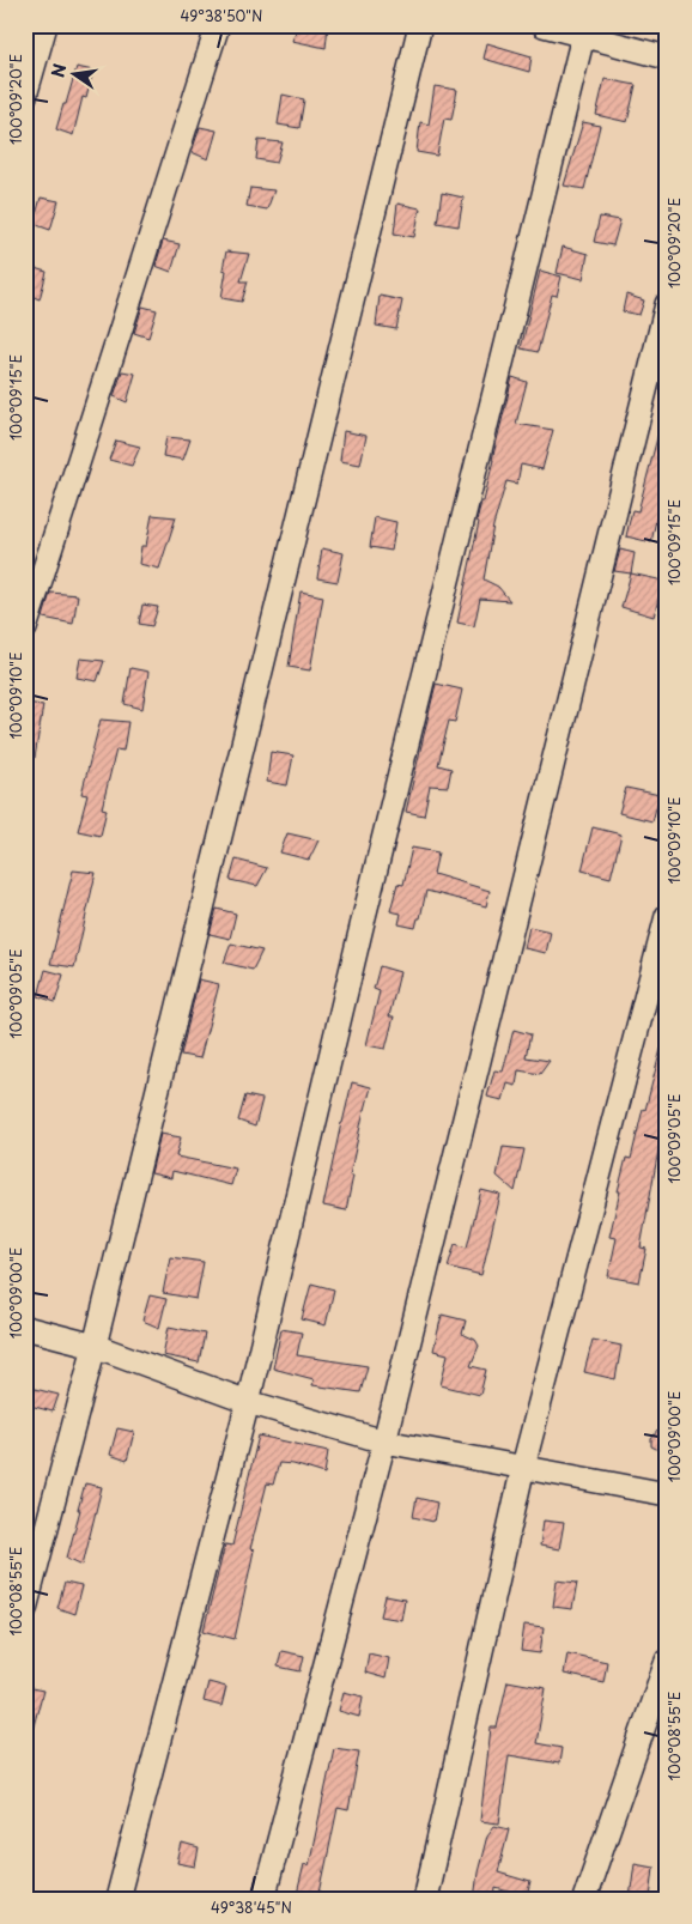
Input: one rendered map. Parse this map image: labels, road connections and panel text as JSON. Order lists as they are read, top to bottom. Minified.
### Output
{"north":"left","coordinates":["49°38'50\"N","100°09'20\"E","100°09'15\"E","100°09'10\"E","100°09'05\"E","100°09'00\"E","100°08'55\"E","49°38'45\"N"]}
